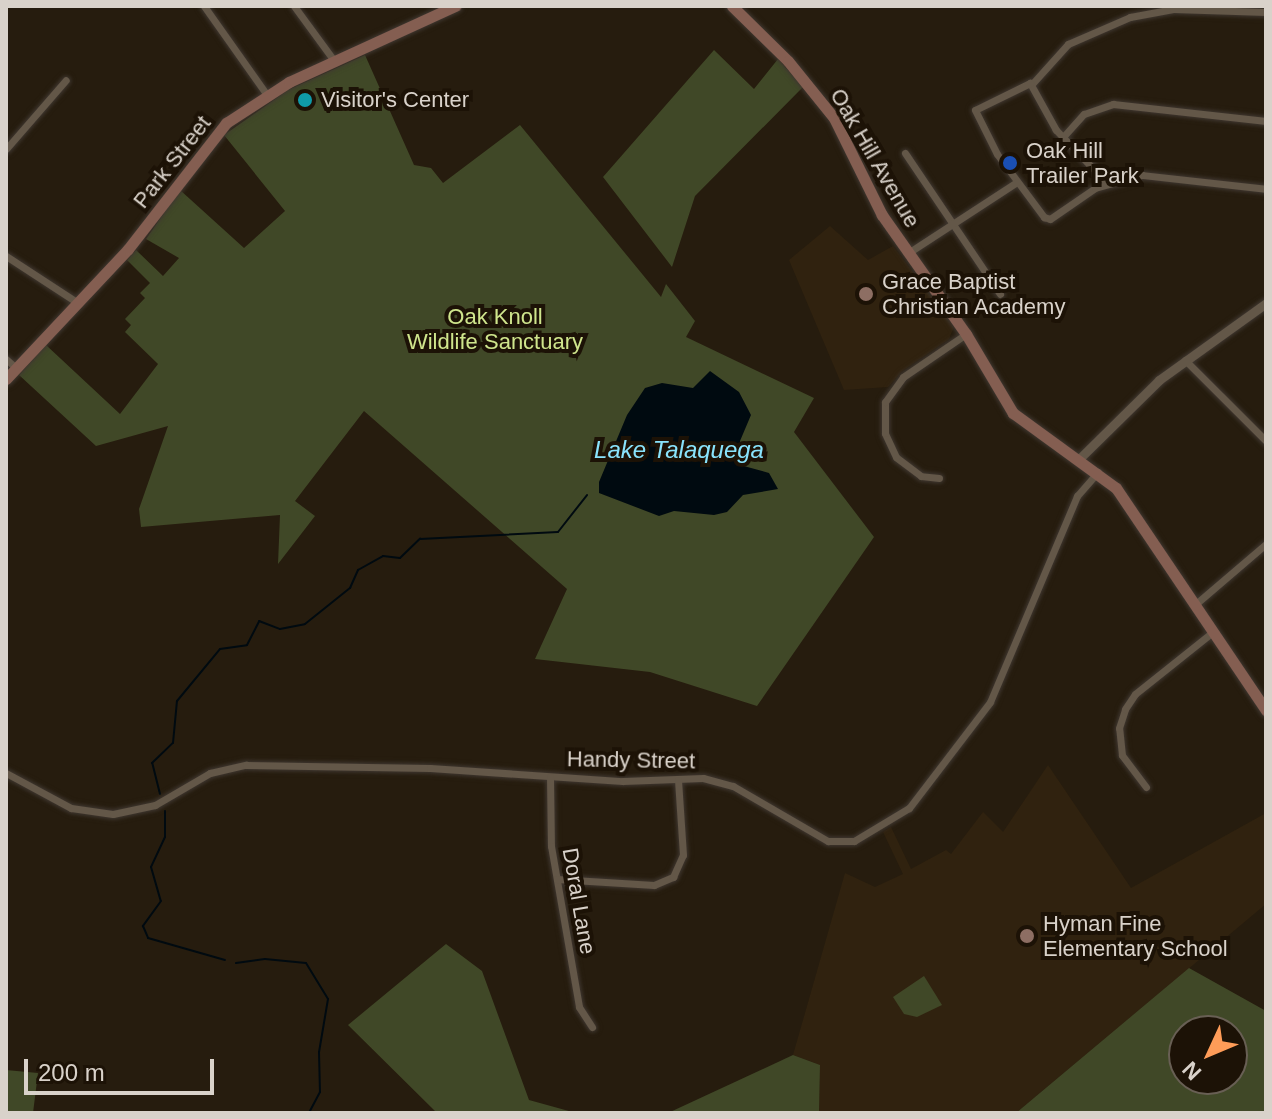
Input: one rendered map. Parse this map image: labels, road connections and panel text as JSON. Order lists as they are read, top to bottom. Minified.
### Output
{"streets":{"main road":["Oak Hill Avenue","Park Street"],"street":["Handy Street","Doral Lane"]},"crossings":[["Oak Hill Avenue","Handy Street"],["Handy Street","Doral Lane"]],"water":["Lake Talaquega"],"parks":["Oak Knoll Wildlife Sanctuary"],"places":["Visitor's Center","Oak Hill Trailer Park","Grace Baptist Christian Academy","Hyman Fine Elementary School"],"scale_bar":"200 m","north":"bottom left"}
